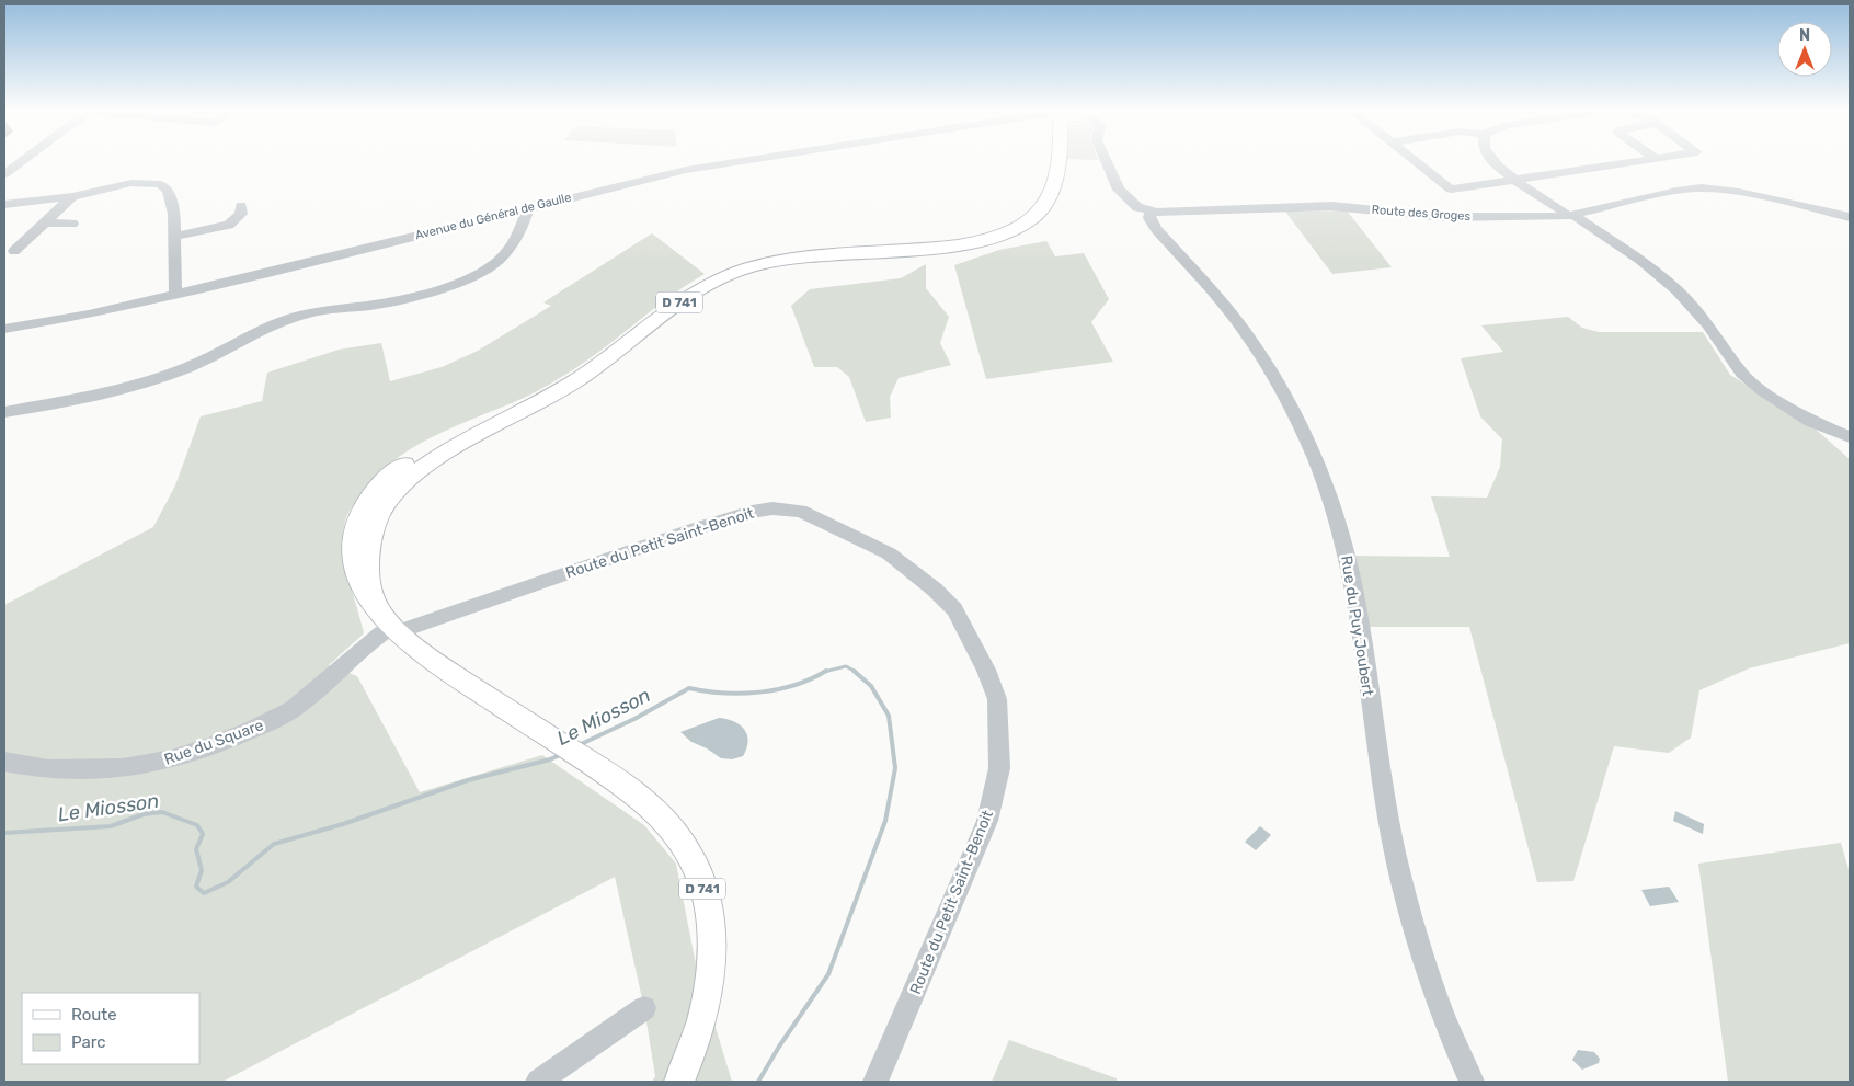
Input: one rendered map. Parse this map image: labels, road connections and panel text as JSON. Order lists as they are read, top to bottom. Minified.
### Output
{"streets":{"main road":["D 741"],"street":["Route des Groges","Avenue du Général de Gaulle","Route du Petit Saint-Benoit","Rue du Puy Joubert","Rue du Square"]},"crossings":[["Route des Groges","Rue du Puy Joubert"],["D 741","Route du Petit Saint-Benoit"],["D 741","Rue du Square"],["Route du Petit Saint-Benoit","Rue du Square"]],"water":["Le Miosson"],"legend":["Route","Parc"],"north":"top"}
